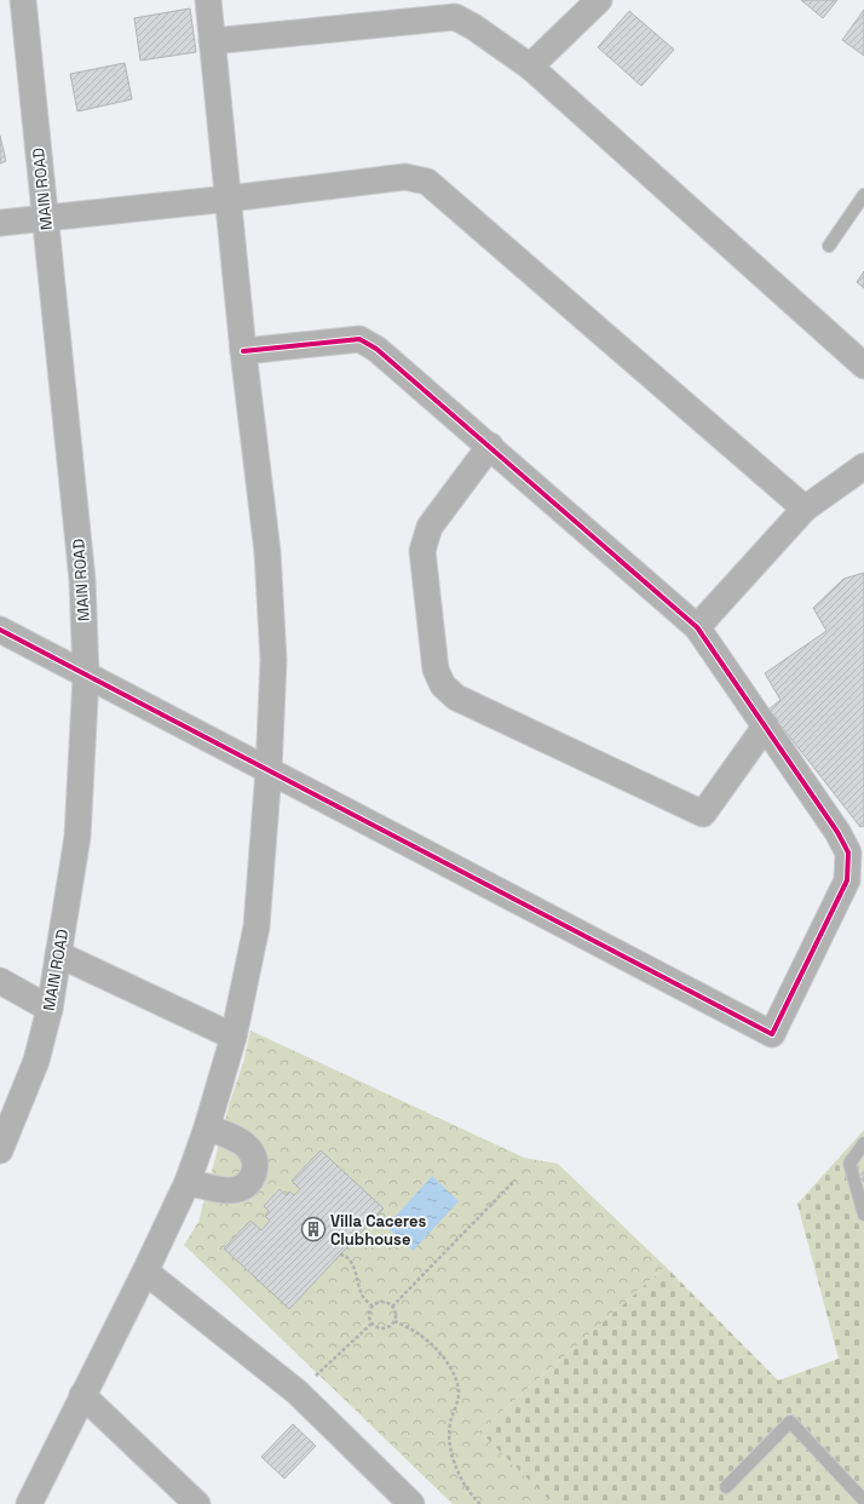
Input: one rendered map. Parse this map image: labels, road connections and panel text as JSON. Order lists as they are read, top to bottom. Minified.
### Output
{"streets":{"street":["MAIN ROAD"]},"places":{"building":["Villa Caceres Clubhouse"]}}
